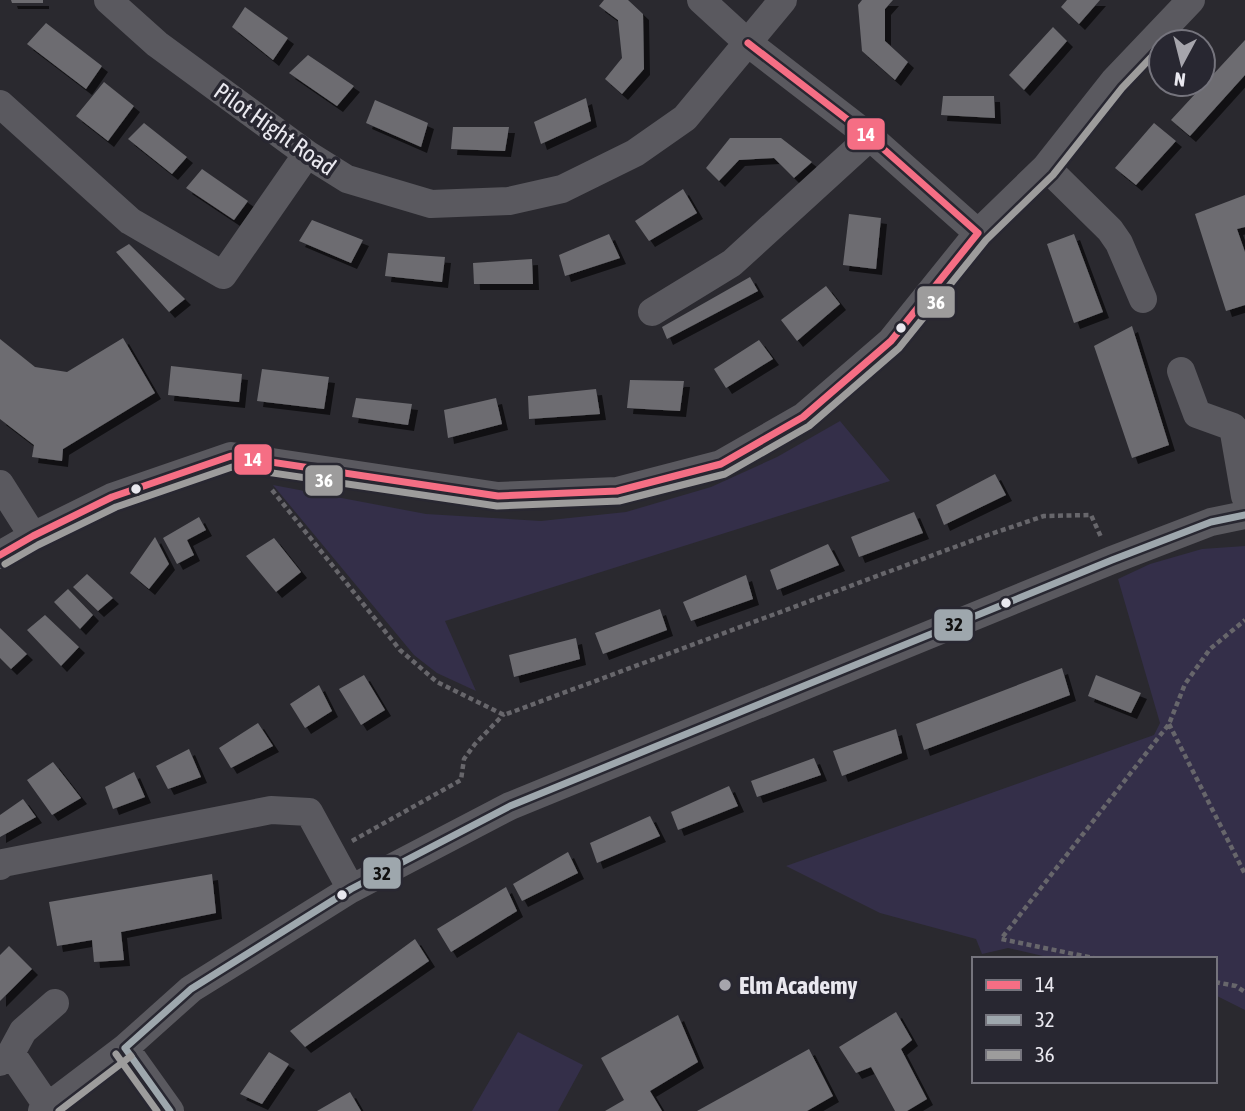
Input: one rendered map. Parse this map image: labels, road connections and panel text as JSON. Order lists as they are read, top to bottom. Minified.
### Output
{"streets":{"street":["Pilot Hight Road"]},"places":["Elm Academy"],"lines":["transit line 14","transit line 36","transit line 32"],"legend":["14","32","36"],"north":"bottom"}
